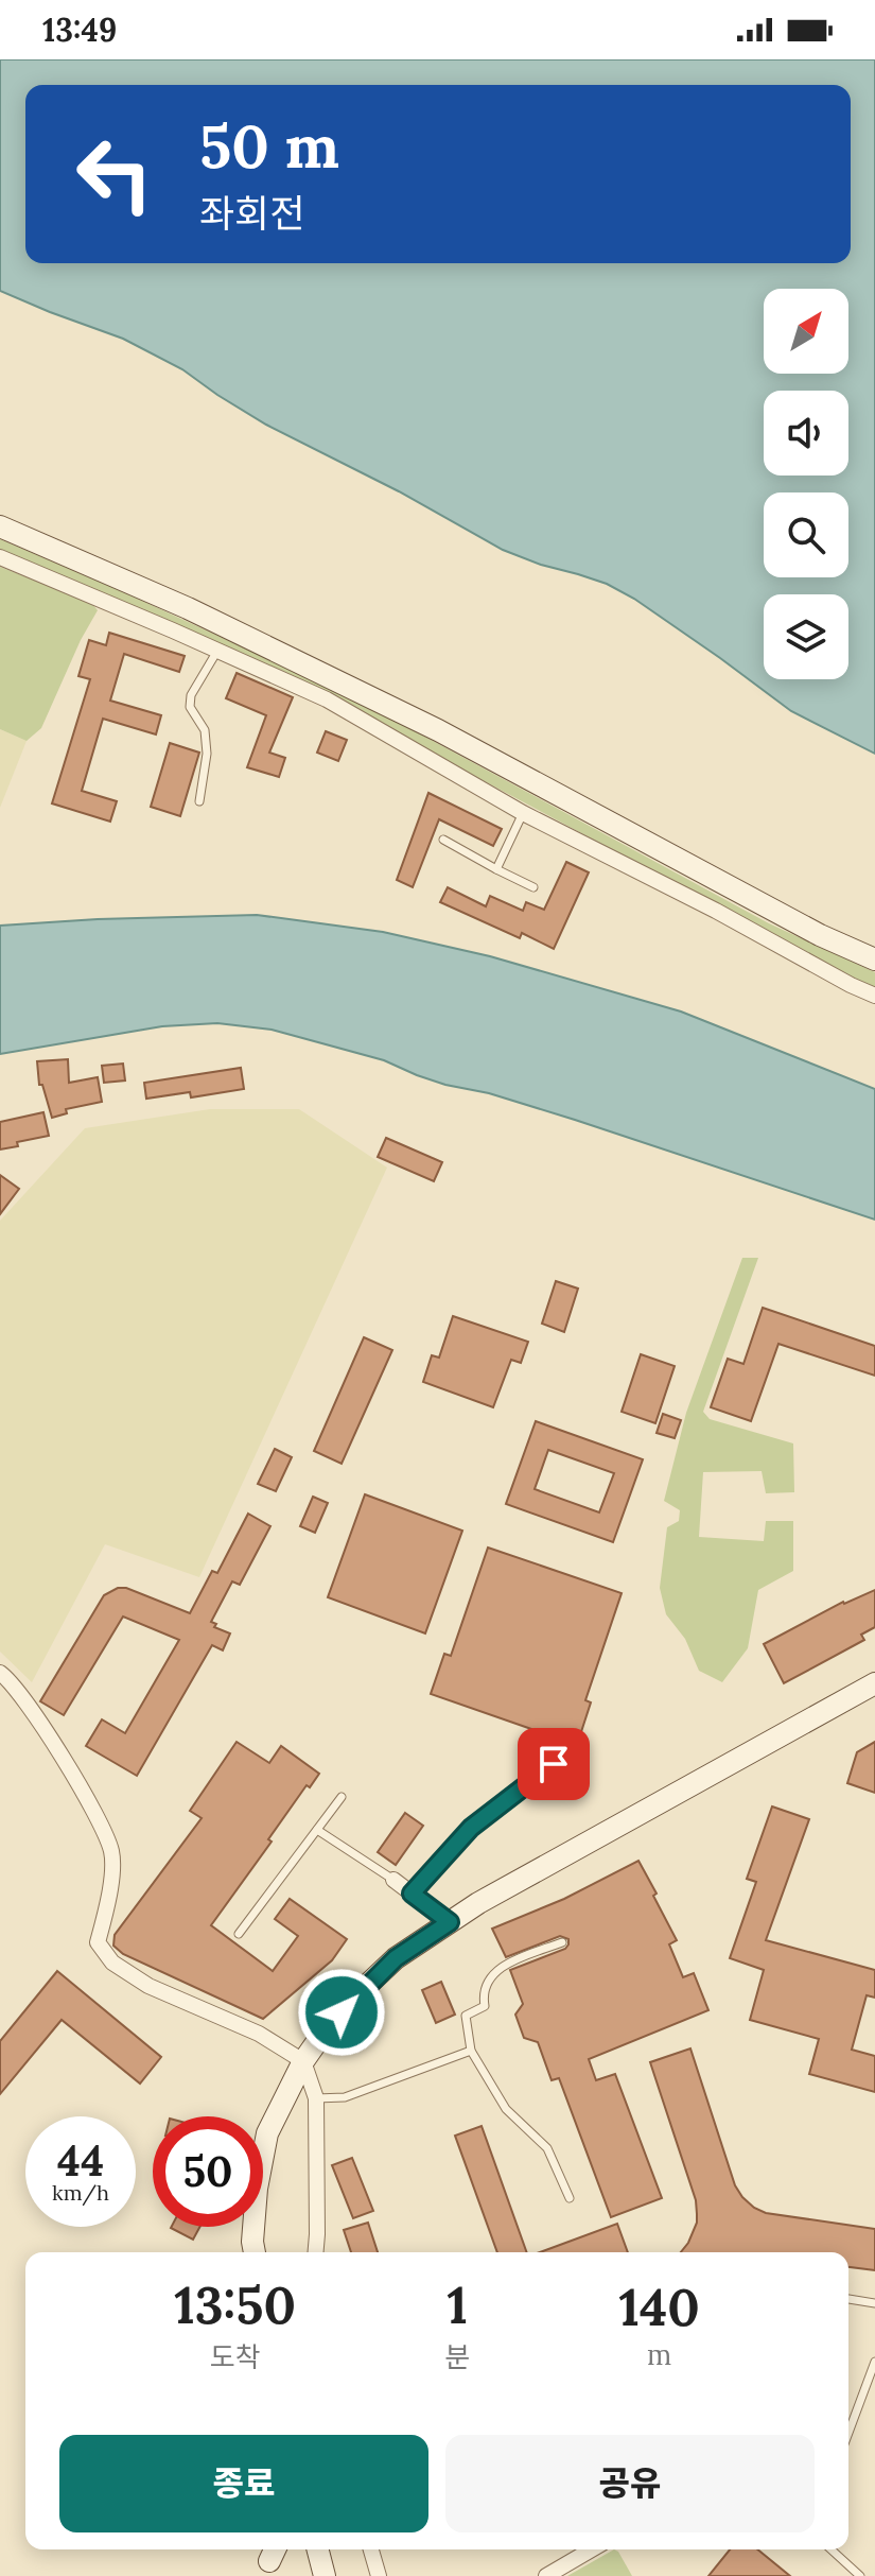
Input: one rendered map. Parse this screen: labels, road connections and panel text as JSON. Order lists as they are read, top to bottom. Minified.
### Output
{"north":"top right","page":{"status":"13:49","turn":["50 m","좌회전"],"speed":"44 km/h","limit":"50","eta":["13:50","도착","1","분","140","m"],"buttons":["종료","공유"]}}
